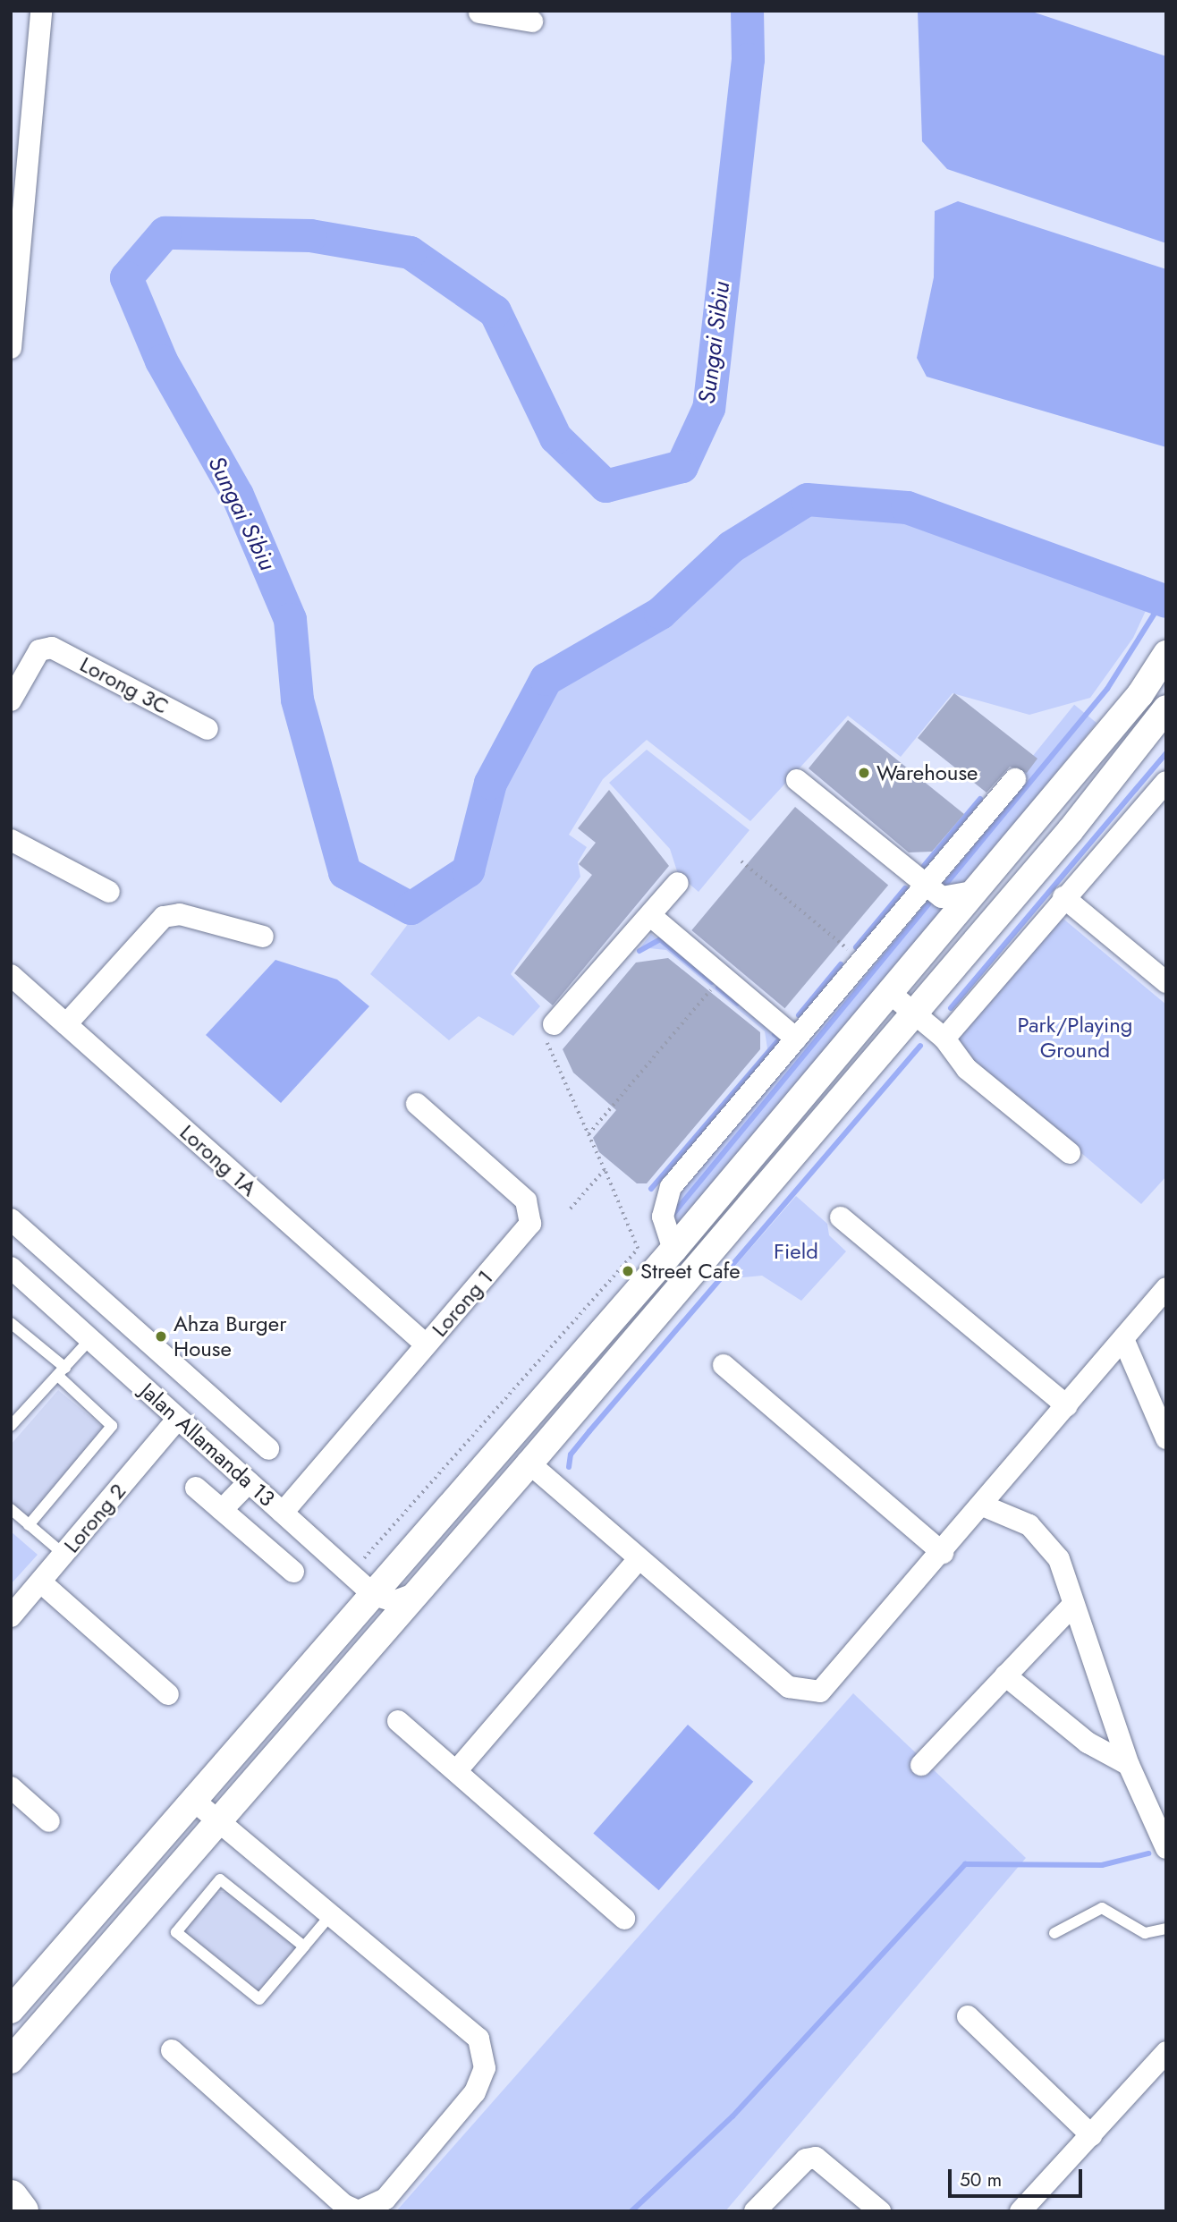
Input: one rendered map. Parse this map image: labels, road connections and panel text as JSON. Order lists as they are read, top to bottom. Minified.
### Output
{"streets":{"street":["Lorong 3C","Lorong 1A","Lorong 1","Jalan Allamanda 13","Lorong 2"]},"crossings":[["Lorong 1A","Lorong 1"],["Lorong 1","Jalan Allamanda 13"],["Jalan Allamanda 13","Lorong 2"]],"water":["Sungai Sibiu"],"parks":["Park/Playing Ground","Field"],"places":["Warehouse","Street Cafe","Ahza Burger House"],"scale_bar":"50 m"}
